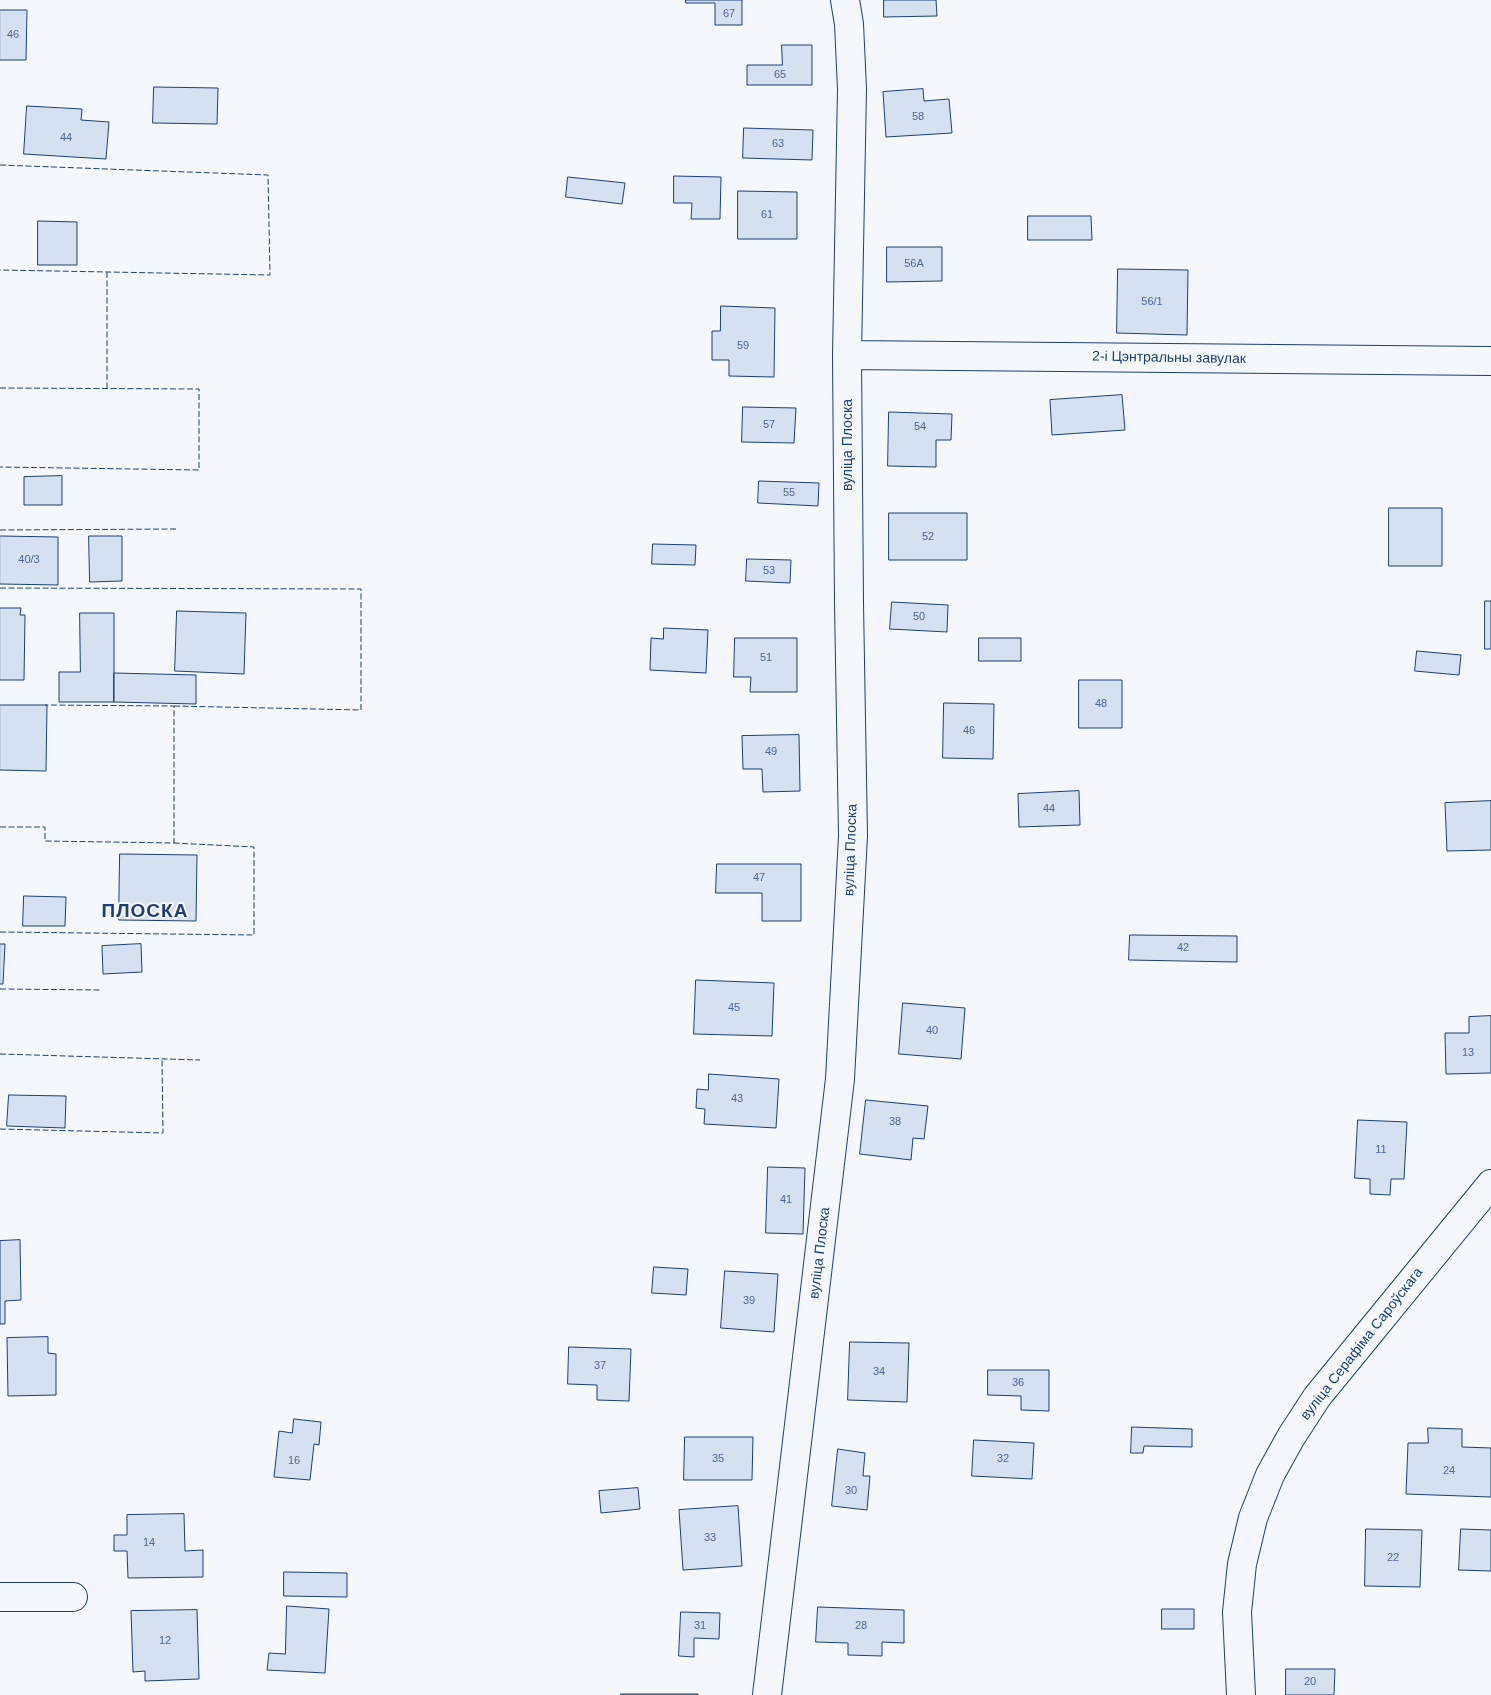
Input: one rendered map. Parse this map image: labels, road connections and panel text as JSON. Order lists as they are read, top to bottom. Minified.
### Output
{"streets":{"street":["2-і Цэнтральны завулак","вуліца Плоска","вуліца Серафіма Сароўскага"]},"crossings":[["2-і Цэнтральны завулак","вуліца Плоска"]],"districts":["ПЛОСКА"],"house_numbers":["67","46","65","58","44","63","61","56А","56/1","59","57","54","55","52","40/3","53","50","51","48","46","49","44","47","42","45","40","13","43","38","11","41","39","37","34","36","35","32","16","24","30","33","14","22","31","28","12","20"]}
